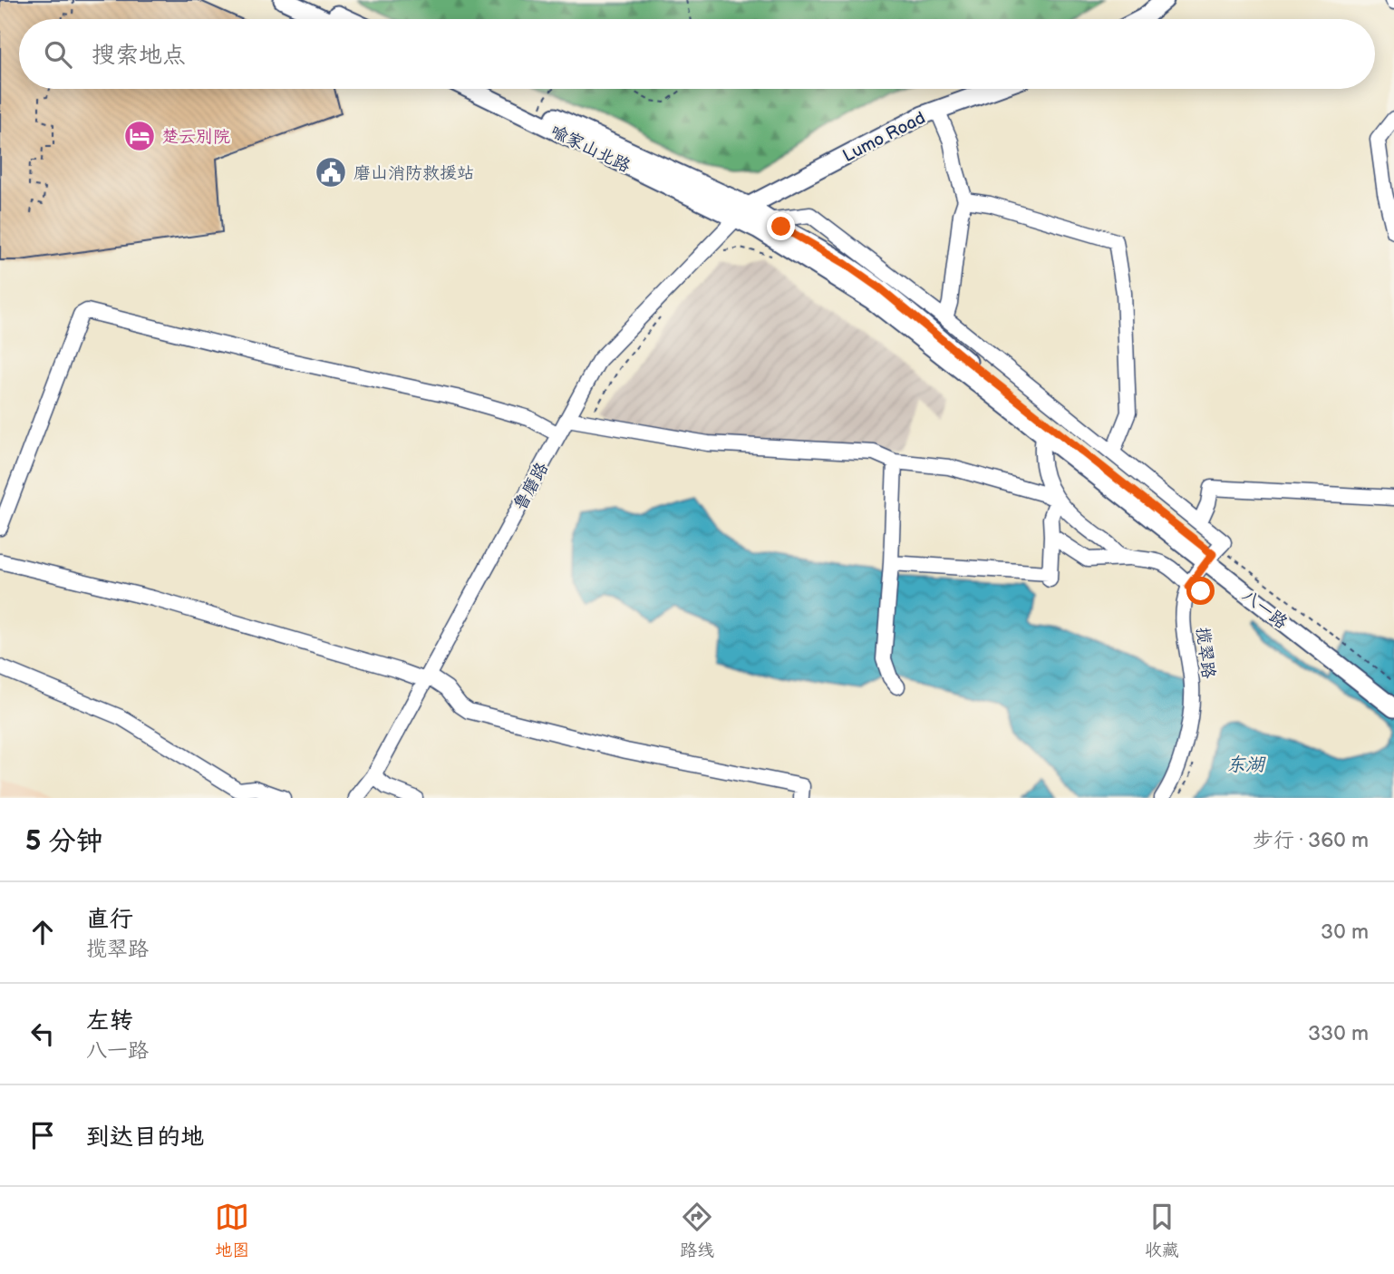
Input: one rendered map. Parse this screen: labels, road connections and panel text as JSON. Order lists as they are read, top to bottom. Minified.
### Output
{"streets":{"main road":["Lumo Road","喻家山北路","八一路"],"street":["鲁磨路","揽翠路"]},"crossings":[["Lumo Road","喻家山北路"],["Lumo Road","鲁磨路"],["Lumo Road","八一路"],["喻家山北路","鲁磨路"],["喻家山北路","八一路"],["鲁磨路","八一路"],["八一路","揽翠路"]],"water":["东湖"],"places":{"hotel":["楚云别院"],"public building":["磨山消防救援站"]},"page":{"search":"搜索地点","heading":["5 分钟","步行 · 360 m"],"list":[["直行","揽翠路","30 m"],["左转","八一路","330 m"],"到达目的地"],"nav":["地图","路线","收藏"]}}
